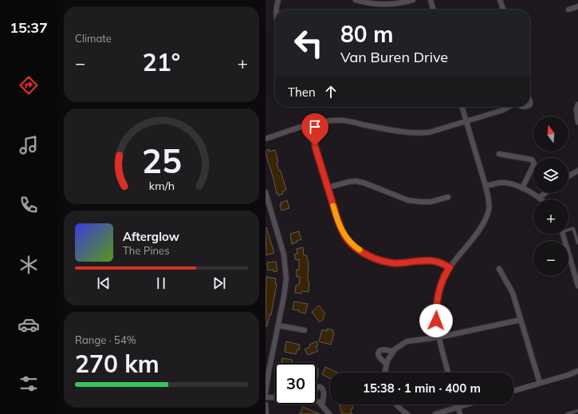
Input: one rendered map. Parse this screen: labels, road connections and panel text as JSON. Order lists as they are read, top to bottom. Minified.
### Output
{"north":"top","page":{"tabs":"15:37","tile":["Climate",["Range · 54%","270 km"]],"turn":["80 m","Van Buren Drive"],"heat":["−","21°","+"],"then":"Then","map_buttons":["+","−"],"song":["Afterglow","The Pines"],"limit":"30","trip":"15:38 · 1 min · 400 m","gauge":["25","km/h"]}}
